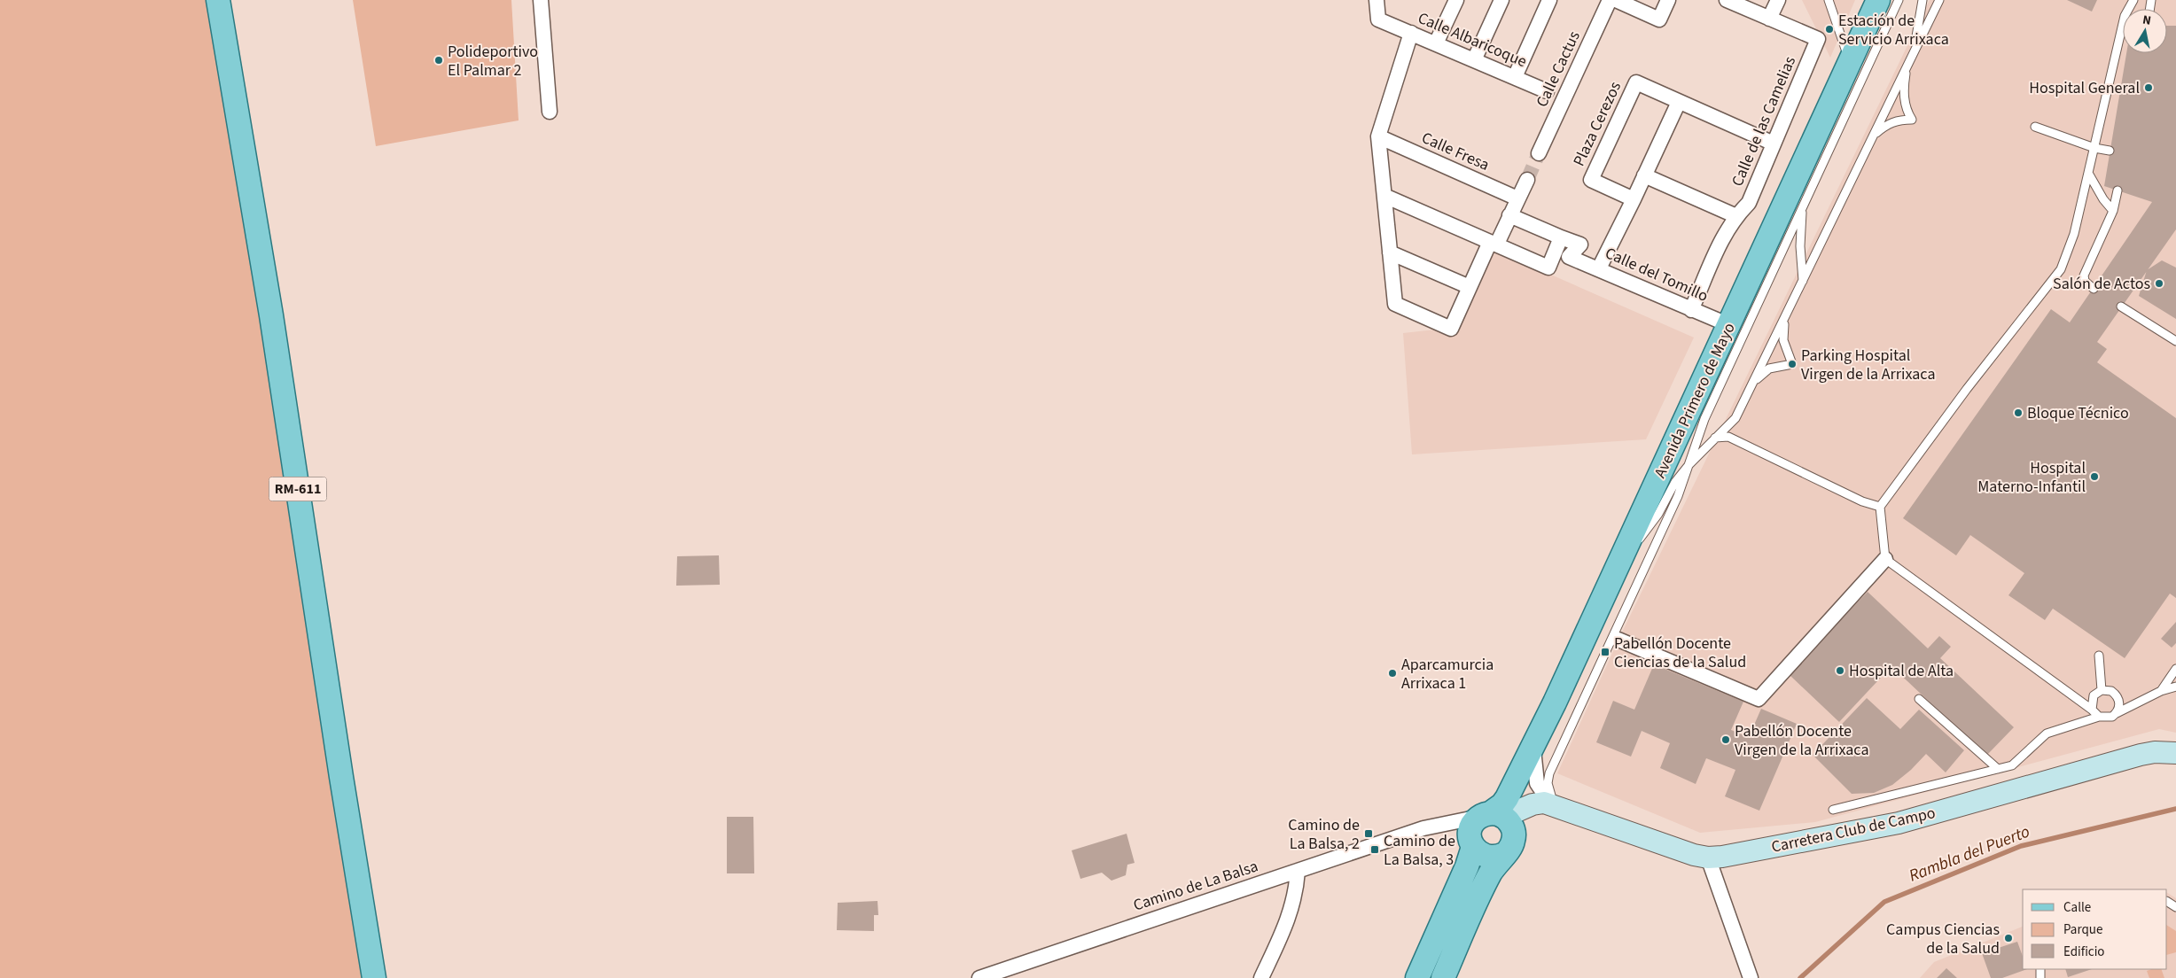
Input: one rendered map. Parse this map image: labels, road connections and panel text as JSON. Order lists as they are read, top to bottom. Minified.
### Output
{"streets":{"main road":["Avenida Primero de Mayo","RM-611"],"street":["Calle Albaricoque","Calle Cactus","Calle de las Camelias","Plaza Cerezos","Calle Fresa","Calle del Tomillo","Carretera Club de Campo","Camino de La Balsa"]},"crossings":[["Calle de las Camelias","Calle del Tomillo"],["Calle del Tomillo","Avenida Primero de Mayo"],["Avenida Primero de Mayo","Camino de La Balsa"]],"water":["Rambla del Puerto"],"places":{"other":["Estación de Servicio Arrixaca","Polideportivo El Palmar 2","Hospital General","Salón de Actos","Parking Hospital Virgen de la Arrixaca","Bloque Técnico","Hospital Materno-Infantil","Hospital de Alta","Aparcamurcia Arrixaca 1","Pabellón Docente Virgen de la Arrixaca","Campus Ciencias de la Salud"],"transit":["Pabellón Docente Ciencias de la Salud","Camino de La Balsa, 2","Camino de La Balsa, 3"]},"legend":["Calle","Parque","Edificio"],"north":"top"}
